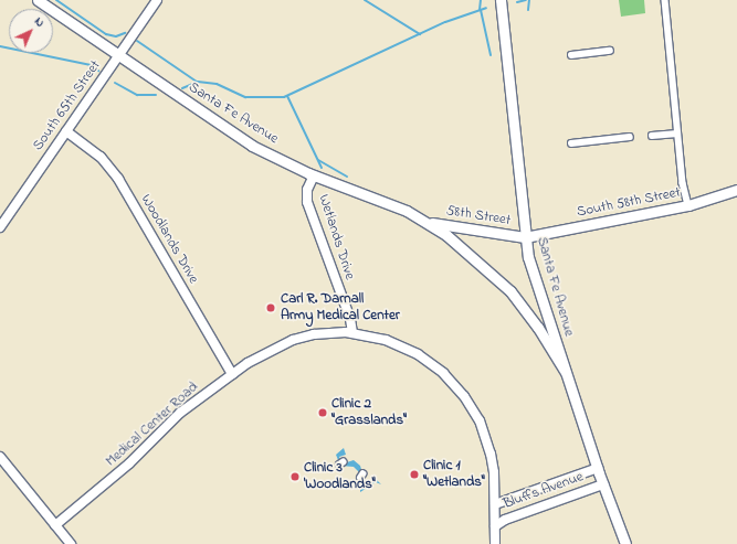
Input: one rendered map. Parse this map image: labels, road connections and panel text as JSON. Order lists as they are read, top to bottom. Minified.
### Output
{"streets":{"street":["South 65th Street","Santa Fe Avenue","South 58th Street","58th Street","Wetlands Drive","Woodlands Drive","Medical Center Road","Bluffs Avenue"]},"crossings":[["South 65th Street","Santa Fe Avenue"],["South 65th Street","Woodlands Drive"],["Santa Fe Avenue","South 58th Street"],["Santa Fe Avenue","58th Street"],["Santa Fe Avenue","Wetlands Drive"],["Santa Fe Avenue","Bluffs Avenue"],["South 58th Street","58th Street"],["Wetlands Drive","Medical Center Road"],["Woodlands Drive","Medical Center Road"],["Medical Center Road","Bluffs Avenue"]],"places":["Carl R. Darnall Army Medical Center","Clinic 2 \"Grasslands\"","Clinic 1 \"Wetlands\"","Clinic 3 'Woodlands\""],"north":"top right"}
